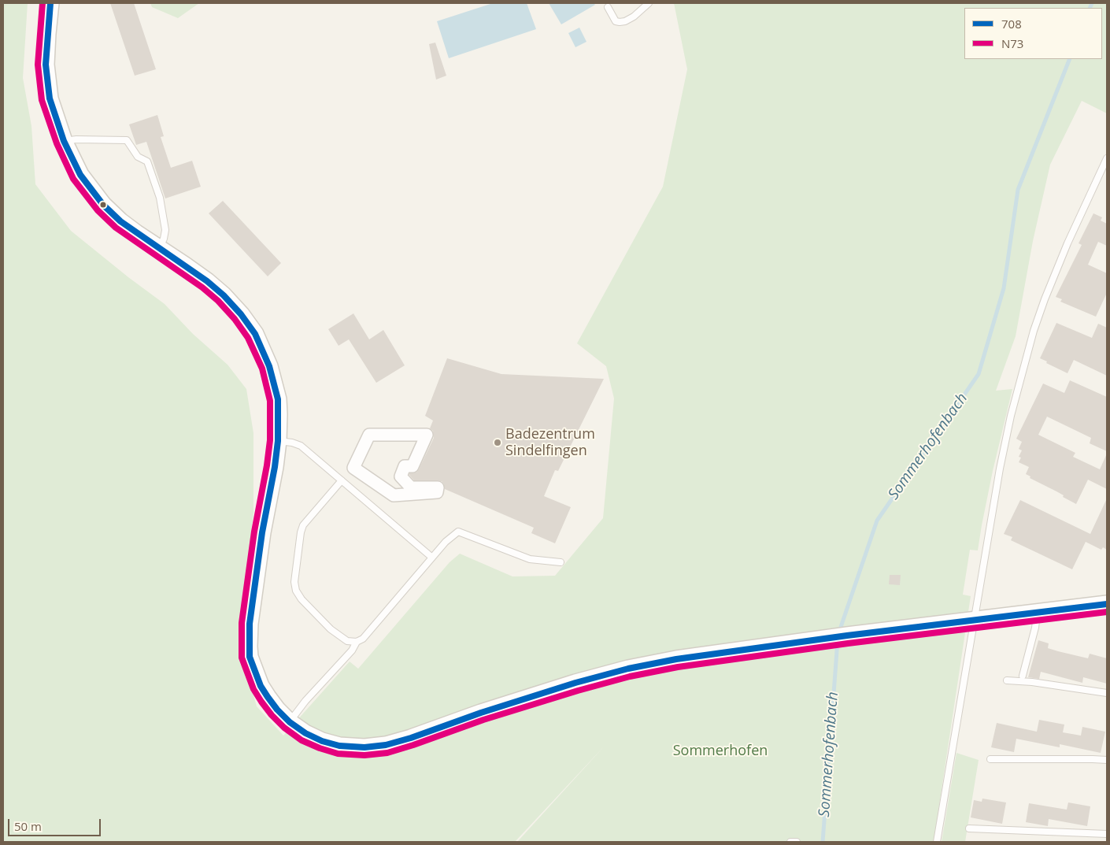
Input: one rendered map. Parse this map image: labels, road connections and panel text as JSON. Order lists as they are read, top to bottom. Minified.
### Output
{"water":["Sommerhofenbach"],"parks":["Sommerhofen"],"places":["Badezentrum Sindelfingen"],"lines":["transit line 708","transit line N73"],"legend":["708","N73"],"scale_bar":"50 m"}
